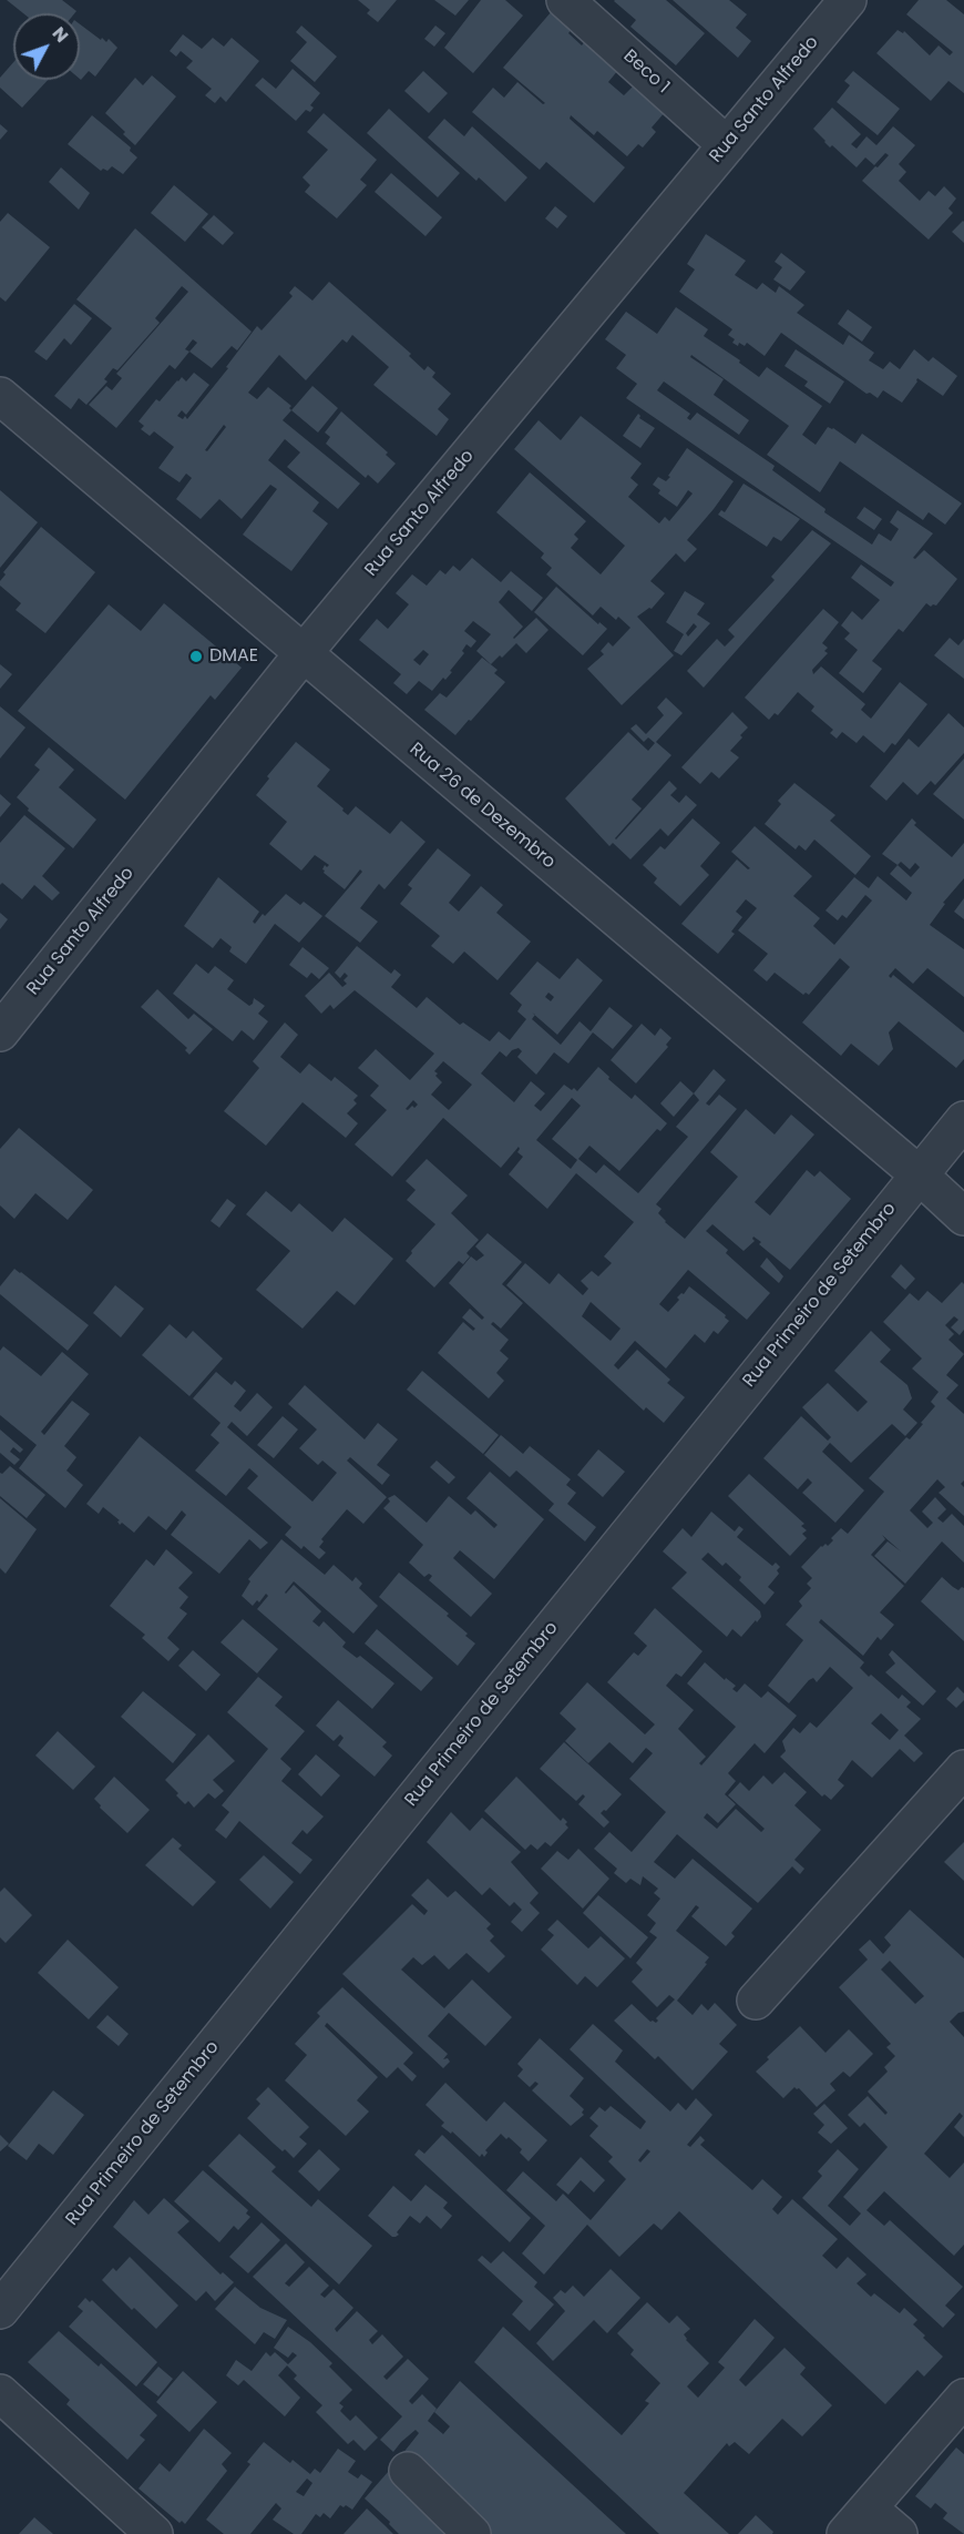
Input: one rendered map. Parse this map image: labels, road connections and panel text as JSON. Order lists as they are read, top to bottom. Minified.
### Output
{"streets":{"street":["Beco 1","Rua Santo Alfredo","Rua 26 de Dezembro","Rua Primeiro de Setembro"]},"crossings":[["Beco 1","Rua Santo Alfredo"],["Rua Santo Alfredo","Rua 26 de Dezembro"],["Rua 26 de Dezembro","Rua Primeiro de Setembro"]],"places":["DMAE"],"north":"top right"}
